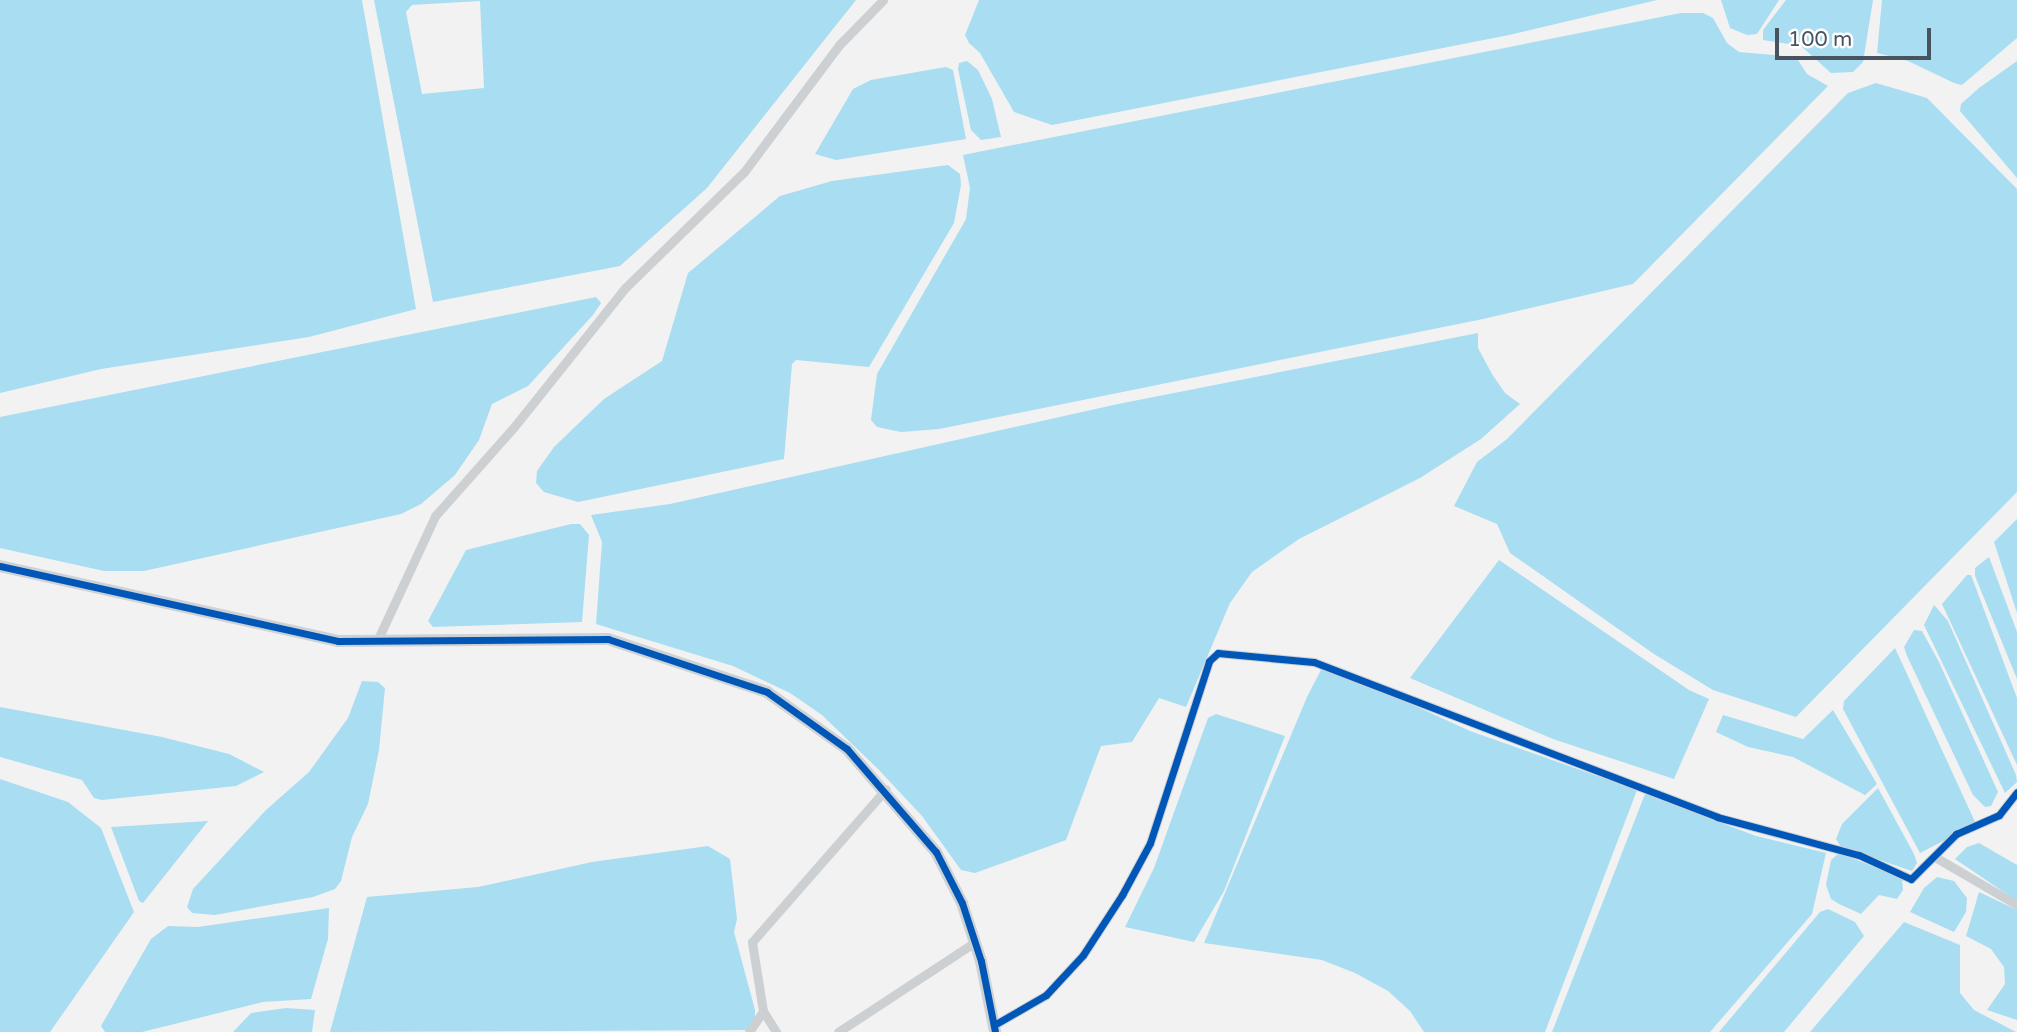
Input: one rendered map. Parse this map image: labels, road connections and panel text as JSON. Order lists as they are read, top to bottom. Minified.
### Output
{"scale_bar":"100 m"}
